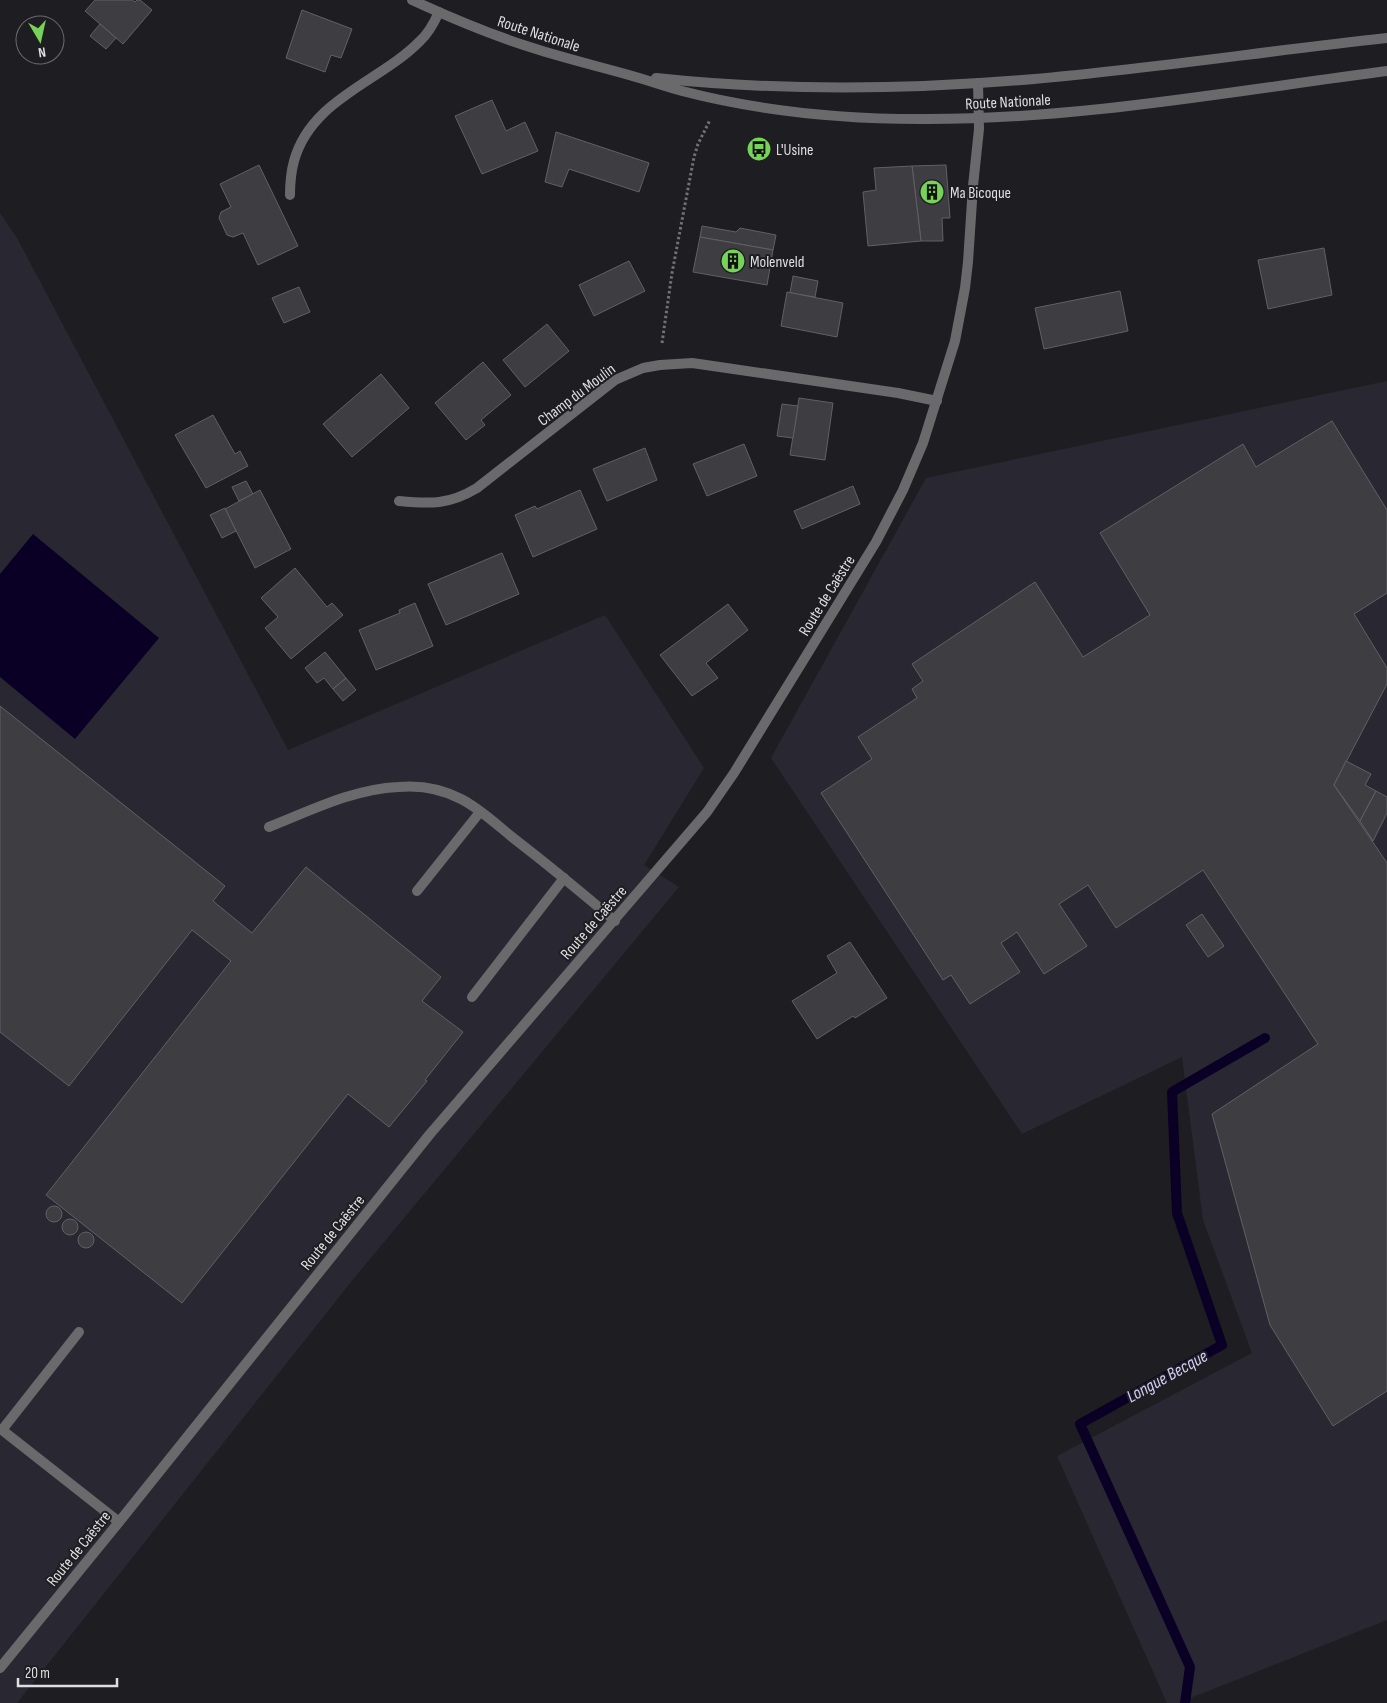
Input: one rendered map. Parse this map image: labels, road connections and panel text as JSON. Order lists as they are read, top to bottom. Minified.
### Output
{"streets":{"street":["Route Nationale","Champ du Moulin","Route de Caëstre"]},"crossings":[["Route Nationale","Route de Caëstre"],["Champ du Moulin","Route de Caëstre"]],"water":["Longue Becque"],"places":{"bus stop":["L'Usine"],"building":["Ma Bicoque","Molenveld"]},"scale_bar":"20 m","north":"bottom"}
